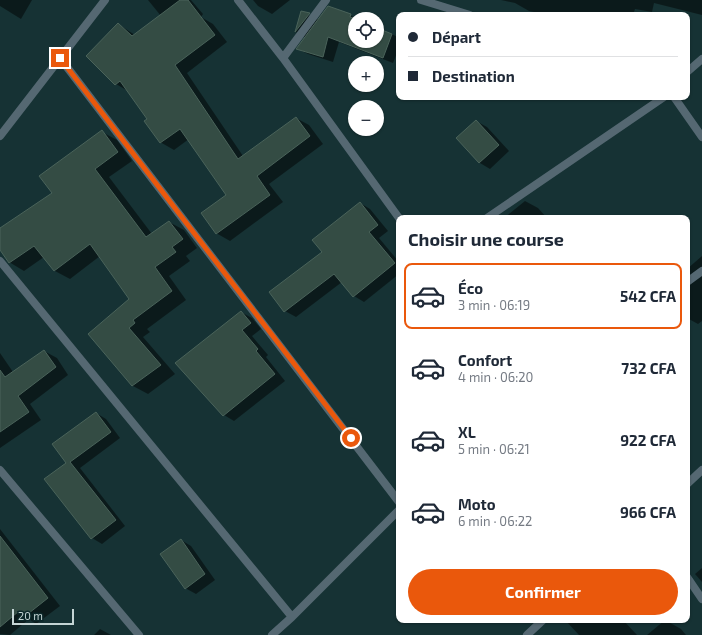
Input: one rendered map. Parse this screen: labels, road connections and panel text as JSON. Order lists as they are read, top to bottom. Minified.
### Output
{"scale_bar":"20 m","page":{"map_buttons":["+","−"],"banner":["Départ","Destination"],"heading":"Choisir une course","list":[{"name":"Éco","note":"3 min · 06:19","value":"542 CFA"},{"name":"Confort","note":"4 min · 06:20","value":"732 CFA"},{"name":"XL","note":"5 min · 06:21","value":"922 CFA"},{"name":"Moto","note":"6 min · 06:22","value":"966 CFA"}],"buttons":"Confirmer","scale":"20 m"}}
